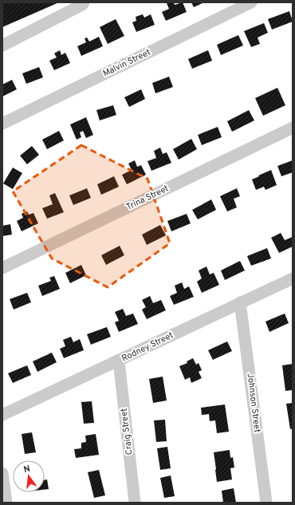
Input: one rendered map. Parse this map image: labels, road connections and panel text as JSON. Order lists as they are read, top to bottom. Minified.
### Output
{"streets":{"street":["Malvin Street","Trina Street","Rodney Street","Johnson Street","Craig Street"]},"crossings":[["Rodney Street","Johnson Street"],["Rodney Street","Craig Street"]],"north":"top"}
